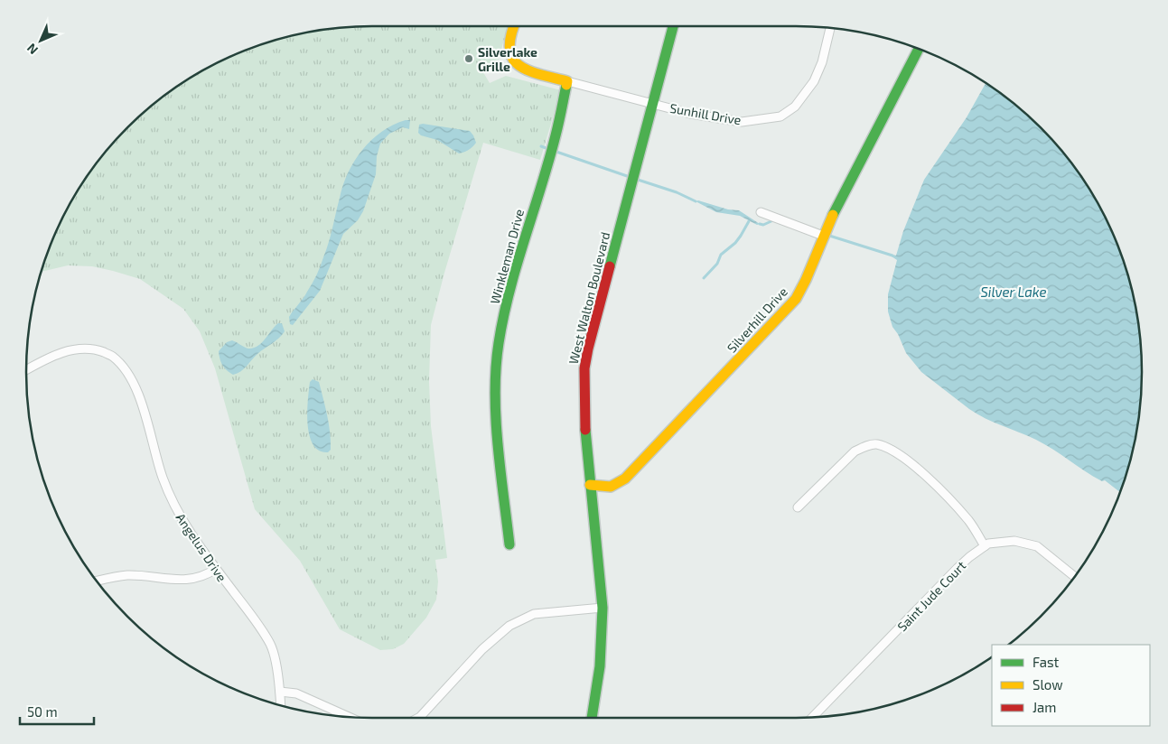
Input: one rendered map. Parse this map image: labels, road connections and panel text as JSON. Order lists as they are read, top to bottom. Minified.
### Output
{"streets":{"street":["Sunhill Drive","Winkleman Drive","West Walton Boulevard","Silverhill Drive","Angelus Drive","Saint Jude Court"]},"crossings":[["Sunhill Drive","Winkleman Drive"],["Sunhill Drive","West Walton Boulevard"],["West Walton Boulevard","Silverhill Drive"]],"water":["Silver Lake"],"places":["Silverlake Grille"],"legend":["Fast","Slow","Jam"],"scale_bar":"50 m","north":"bottom left"}
